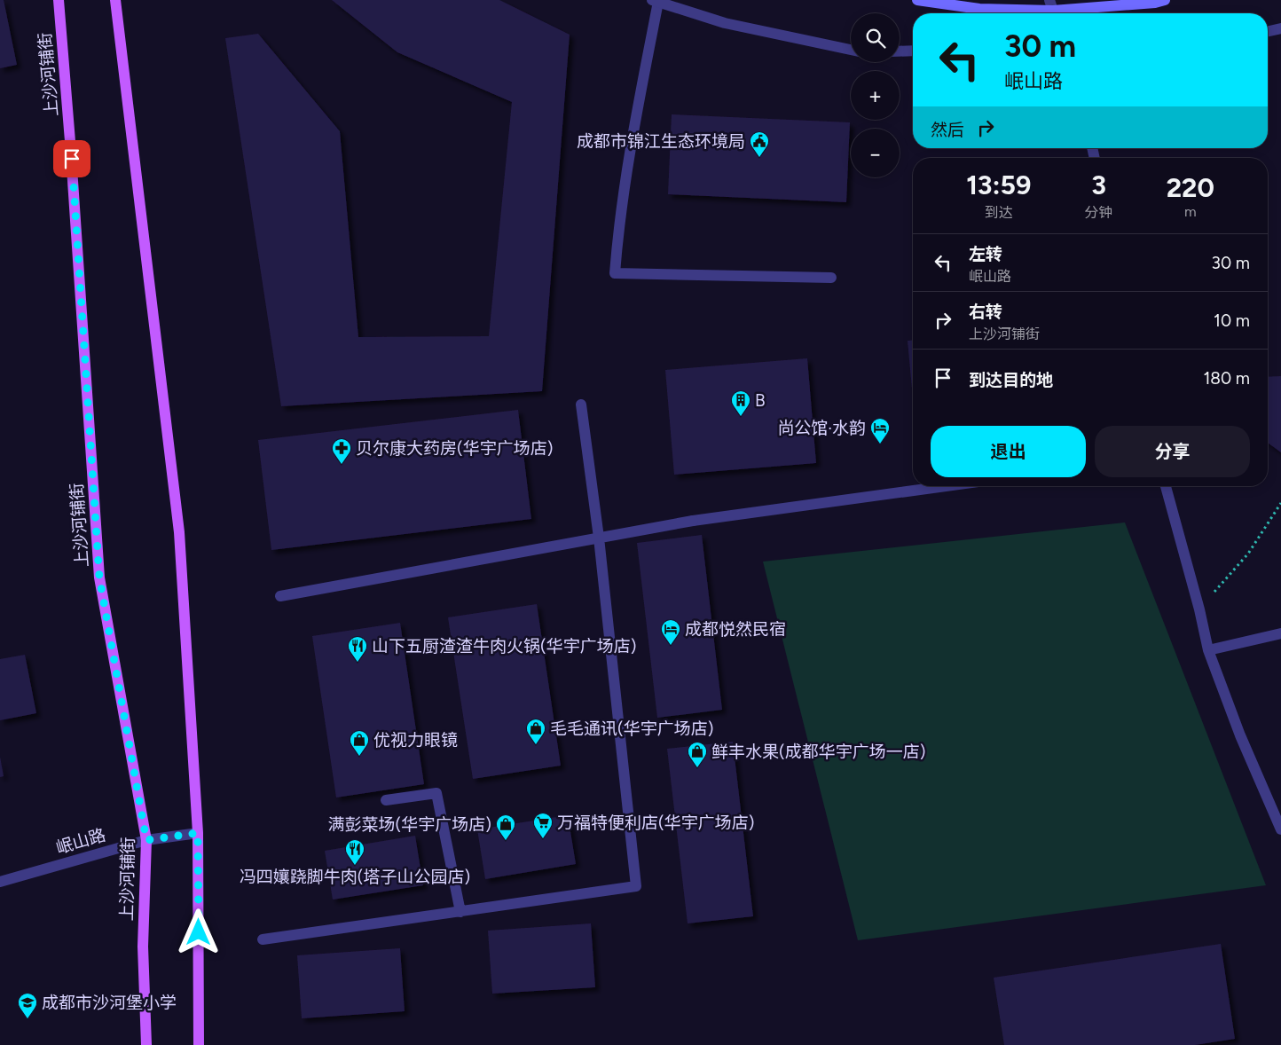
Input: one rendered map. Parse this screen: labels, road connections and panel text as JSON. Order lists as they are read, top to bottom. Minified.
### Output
{"streets":{"main road":["上沙河铺街"],"street":["岷山路"]},"crossings":[["上沙河铺街","岷山路"]],"places":{"public building":["成都市锦江生态环境局"],"building":["B"],"hotel":["尚公馆·水韵","成都悦然民宿"],"pharmacy":["贝尔康大药房(华宇广场店)"],"restaurant":["山下五厨渣渣牛肉火锅(华宇广场店)","冯四孃跷脚牛肉(塔子山公园店)"],"shop":["毛毛通讯(华宇广场店)","优视力眼镜","鲜丰水果(成都华宇广场一店)","满彭菜场(华宇广场店)"],"supermarket":["万福特便利店(华宇广场店)"],"school or university":["成都市沙河堡小学"]},"page":{"map_buttons":["+","−"],"turn":["30 m","岷山路"],"then":"然后","eta":["13:59","到达","3","分钟","220","m"],"list":[{"name":"左转","note":"岷山路","value":"30 m"},{"name":"右转","note":"上沙河铺街","value":"10 m"},{"name":"到达目的地","value":"180 m"}],"buttons":["退出","分享"]}}
